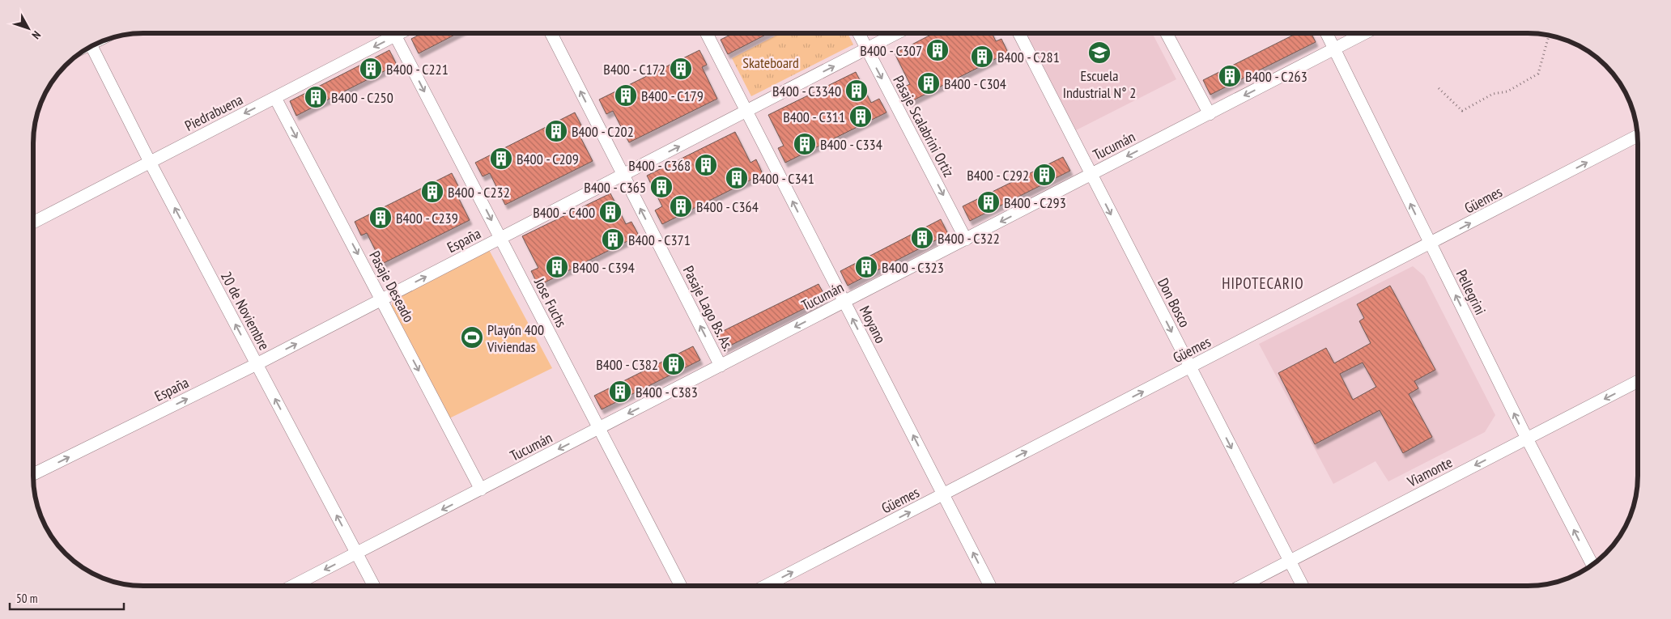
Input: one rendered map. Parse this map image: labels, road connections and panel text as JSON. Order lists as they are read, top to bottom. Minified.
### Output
{"streets":{"street":["Piedrabuena","Pasaje Scalabrini Ortiz","Tucumán","Güemes","España","Pasaje Deseado","Pellegrini","Jose Fuchs","Don Bosco","Pasaje Lago Bs. As.","20 de Noviembre","Moyano","Viamonte"]},"crossings":[["Piedrabuena","Pasaje Deseado"],["Piedrabuena","20 de Noviembre"],["Pasaje Scalabrini Ortiz","Tucumán"],["Pasaje Scalabrini Ortiz","España"],["Tucumán","Pasaje Deseado"],["Tucumán","Pellegrini"],["Tucumán","Jose Fuchs"],["Tucumán","Don Bosco"],["Tucumán","Pasaje Lago Bs. As."],["Tucumán","20 de Noviembre"],["Tucumán","Moyano"],["Güemes","Pellegrini"],["Güemes","Don Bosco"],["Güemes","Moyano"],["España","Pasaje Deseado"],["España","Jose Fuchs"],["España","Pasaje Lago Bs. As."],["España","20 de Noviembre"],["España","Moyano"],["Pellegrini","Viamonte"],["Don Bosco","Viamonte"]],"one_way":["Piedrabuena","Pasaje Scalabrini Ortiz","Tucumán","Güemes","España","Pasaje Deseado","Pellegrini","Jose Fuchs","Don Bosco","Pasaje Lago Bs. As.","20 de Noviembre","Moyano","Viamonte"],"districts":["HIPOTECARIO"],"parks":["Skateboard"],"places":{"building":["B400 - C307","B400 - C281","B400 - C221","B400 - C172","B400 - C263","B400 - C304","B400 - C3340","B400 - C179","B400 - C250","B400 - C311","B400 - C202","B400 - C334","B400 - C209","B400 - C368","B400 - C292","B400 - C341","B400 - C365","B400 - C232","B400 - C293","B400 - C364","B400 - C400","B400 - C239","B400 - C322","B400 - C371","B400 - C394","B400 - C323","B400 - C382","B400 - C383"],"school or university":["Escuela Industrial N° 2"],"sports":["Playón 400 Viviendas"]},"scale_bar":"50 m","north":"bottom right"}
